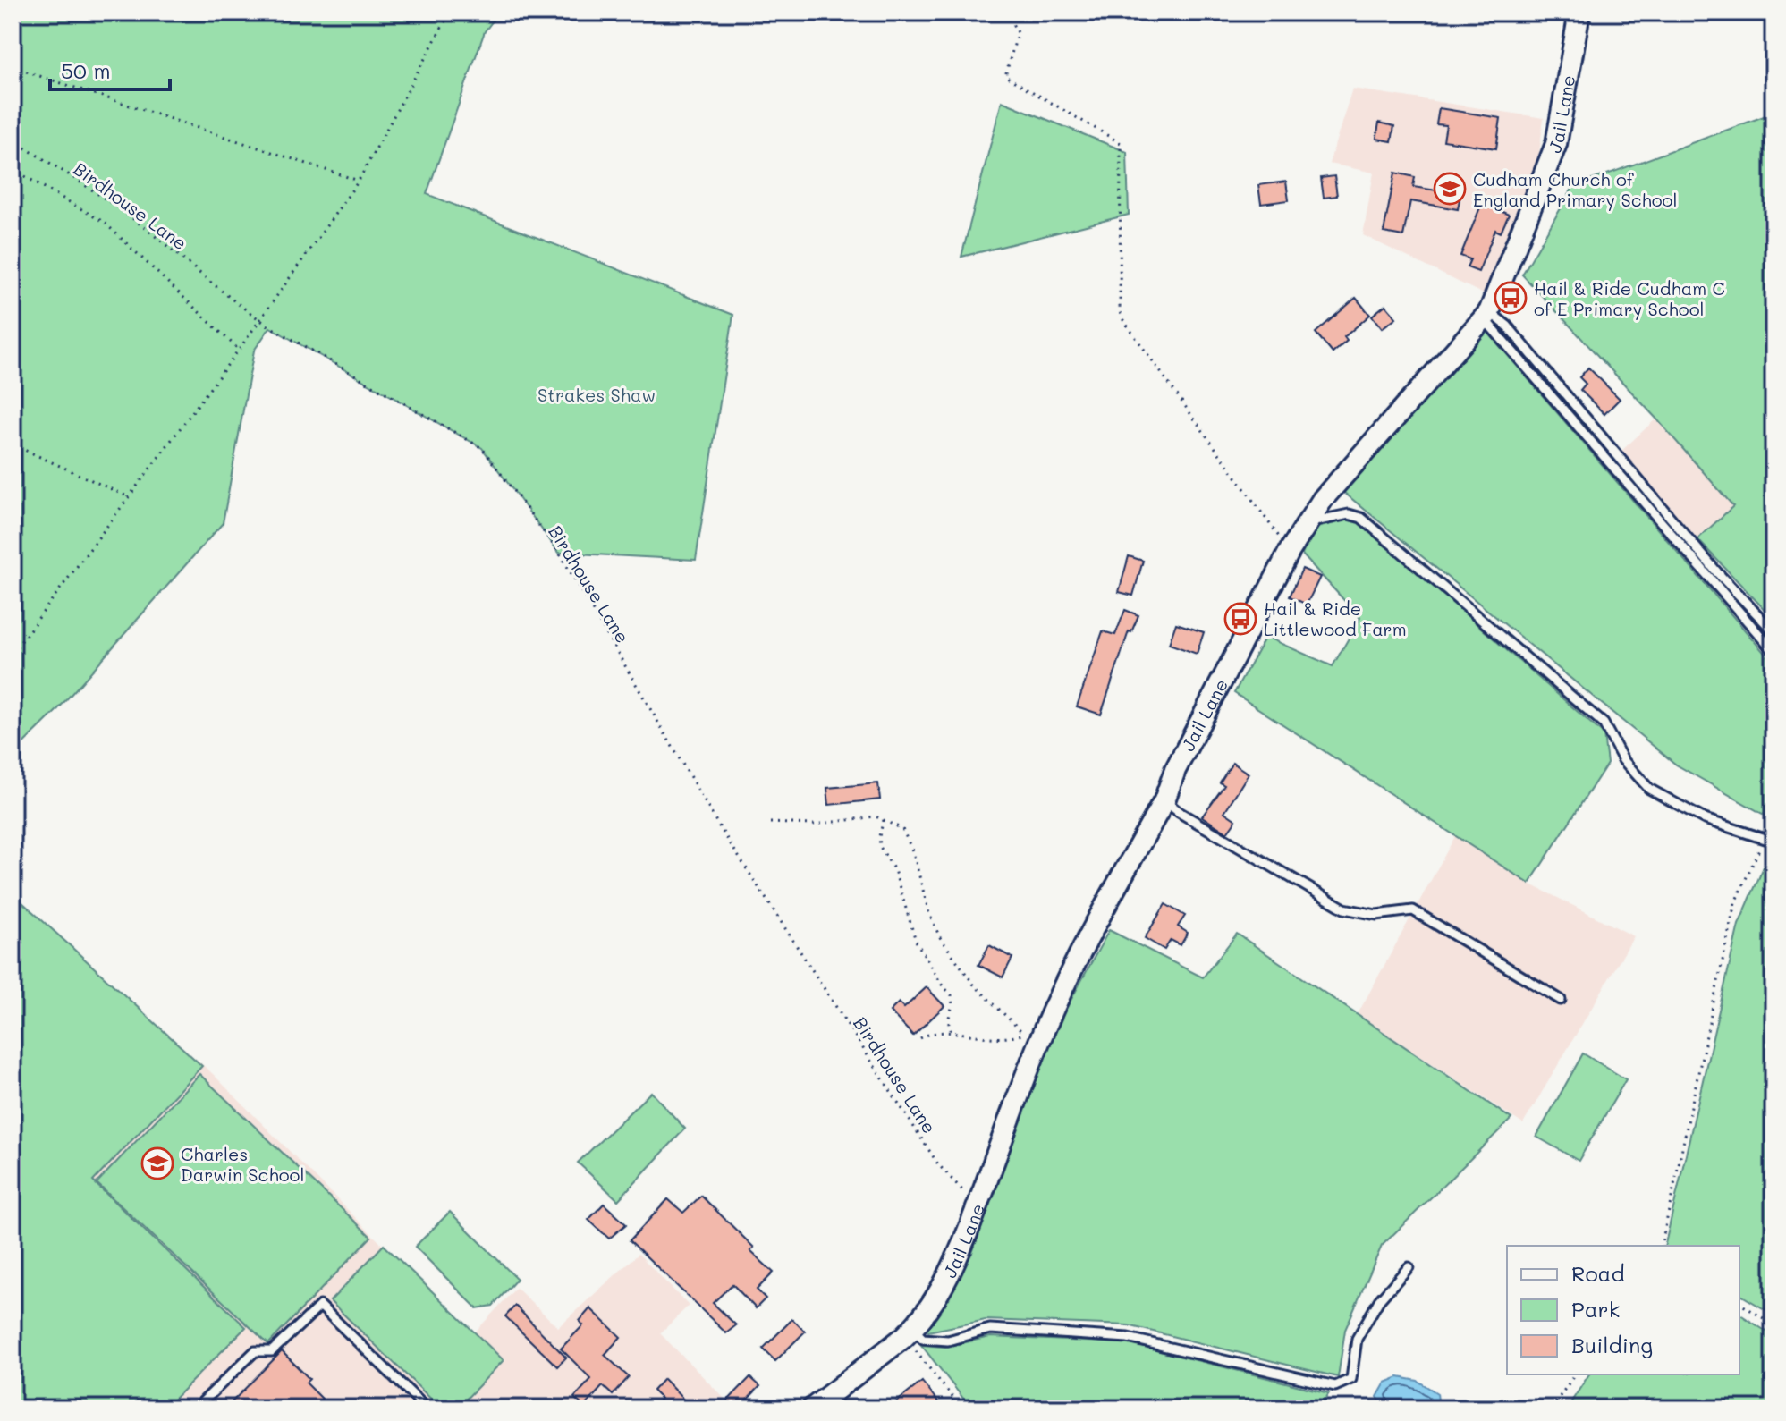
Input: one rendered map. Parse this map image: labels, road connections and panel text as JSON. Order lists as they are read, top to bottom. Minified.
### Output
{"streets":{"street":["Jail Lane"],"path":["Birdhouse Lane"]},"crossings":[["Jail Lane","Birdhouse Lane"]],"parks":["Strakes Shaw"],"places":{"school or university":["Cudham Church of England Primary School","Charles Darwin School"],"bus stop":["Hail & Ride Cudham C of E Primary School","Hail & Ride Littlewood Farm"]},"legend":["Road","Park","Building"],"scale_bar":"50 m"}
